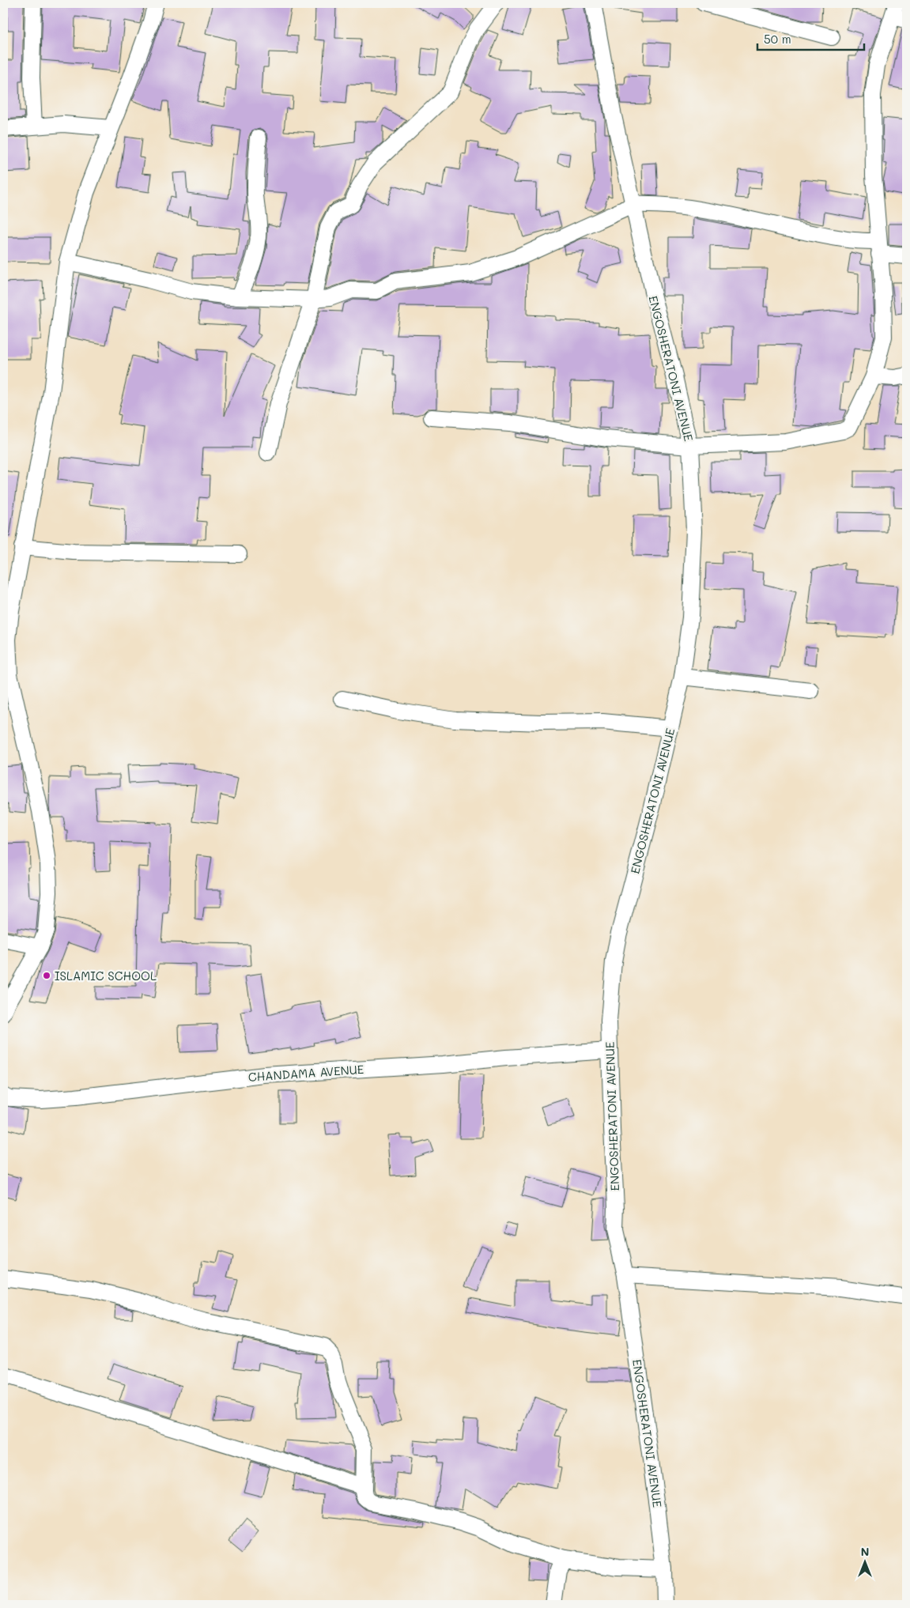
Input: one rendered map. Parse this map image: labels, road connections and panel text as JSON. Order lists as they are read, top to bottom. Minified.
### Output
{"streets":{"street":["ENGOSHERATONI AVENUE","CHANDAMA AVENUE"]},"crossings":[["ENGOSHERATONI AVENUE","CHANDAMA AVENUE"]],"places":["ISLAMIC SCHOOL"],"scale_bar":"50 m","north":"top"}
